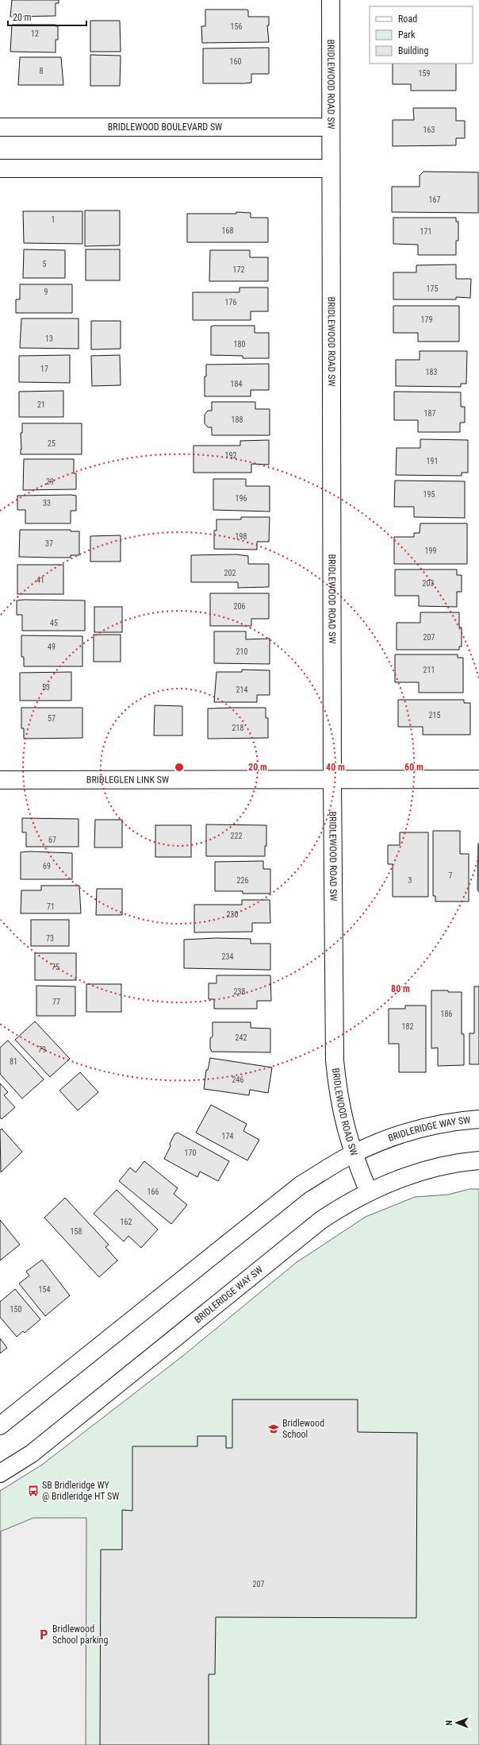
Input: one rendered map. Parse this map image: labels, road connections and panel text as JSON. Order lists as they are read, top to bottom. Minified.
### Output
{"streets":{"street":["BRIDLEWOOD ROAD SW","BRIDLEWOOD BOULEVARD SW","BRIDLEGLEN LINK SW","BRIDLERIDGE WAY SW"]},"crossings":[["BRIDLEWOOD ROAD SW","BRIDLEWOOD BOULEVARD SW"],["BRIDLEWOOD ROAD SW","BRIDLEGLEN LINK SW"],["BRIDLEWOOD ROAD SW","BRIDLERIDGE WAY SW"]],"places":{"school or university":["Bridlewood School"],"bus stop":["SB Bridleridge WY @ Bridleridge HT SW"],"parking":["Bridlewood School parking"]},"house_numbers":["156","12","160","8","159","163","167","1","168","171","5","172","175","9","176","179","13","180","17","183","184","21","187","188","25","192","191","29","195","196","33","198","37","199","202","41","203","206","45","207","49","210","211","53","214","215","57","218","222","67","69","7","226","3","71","230","73","234","75","238","77","186","182","242","79","81","246","174","170","166","162","158","154","150","207"],"legend":["Road","Park","Building"],"scale_bar":"20 m","north":"left","rings":["20 m","40 m","60 m","80 m"]}
